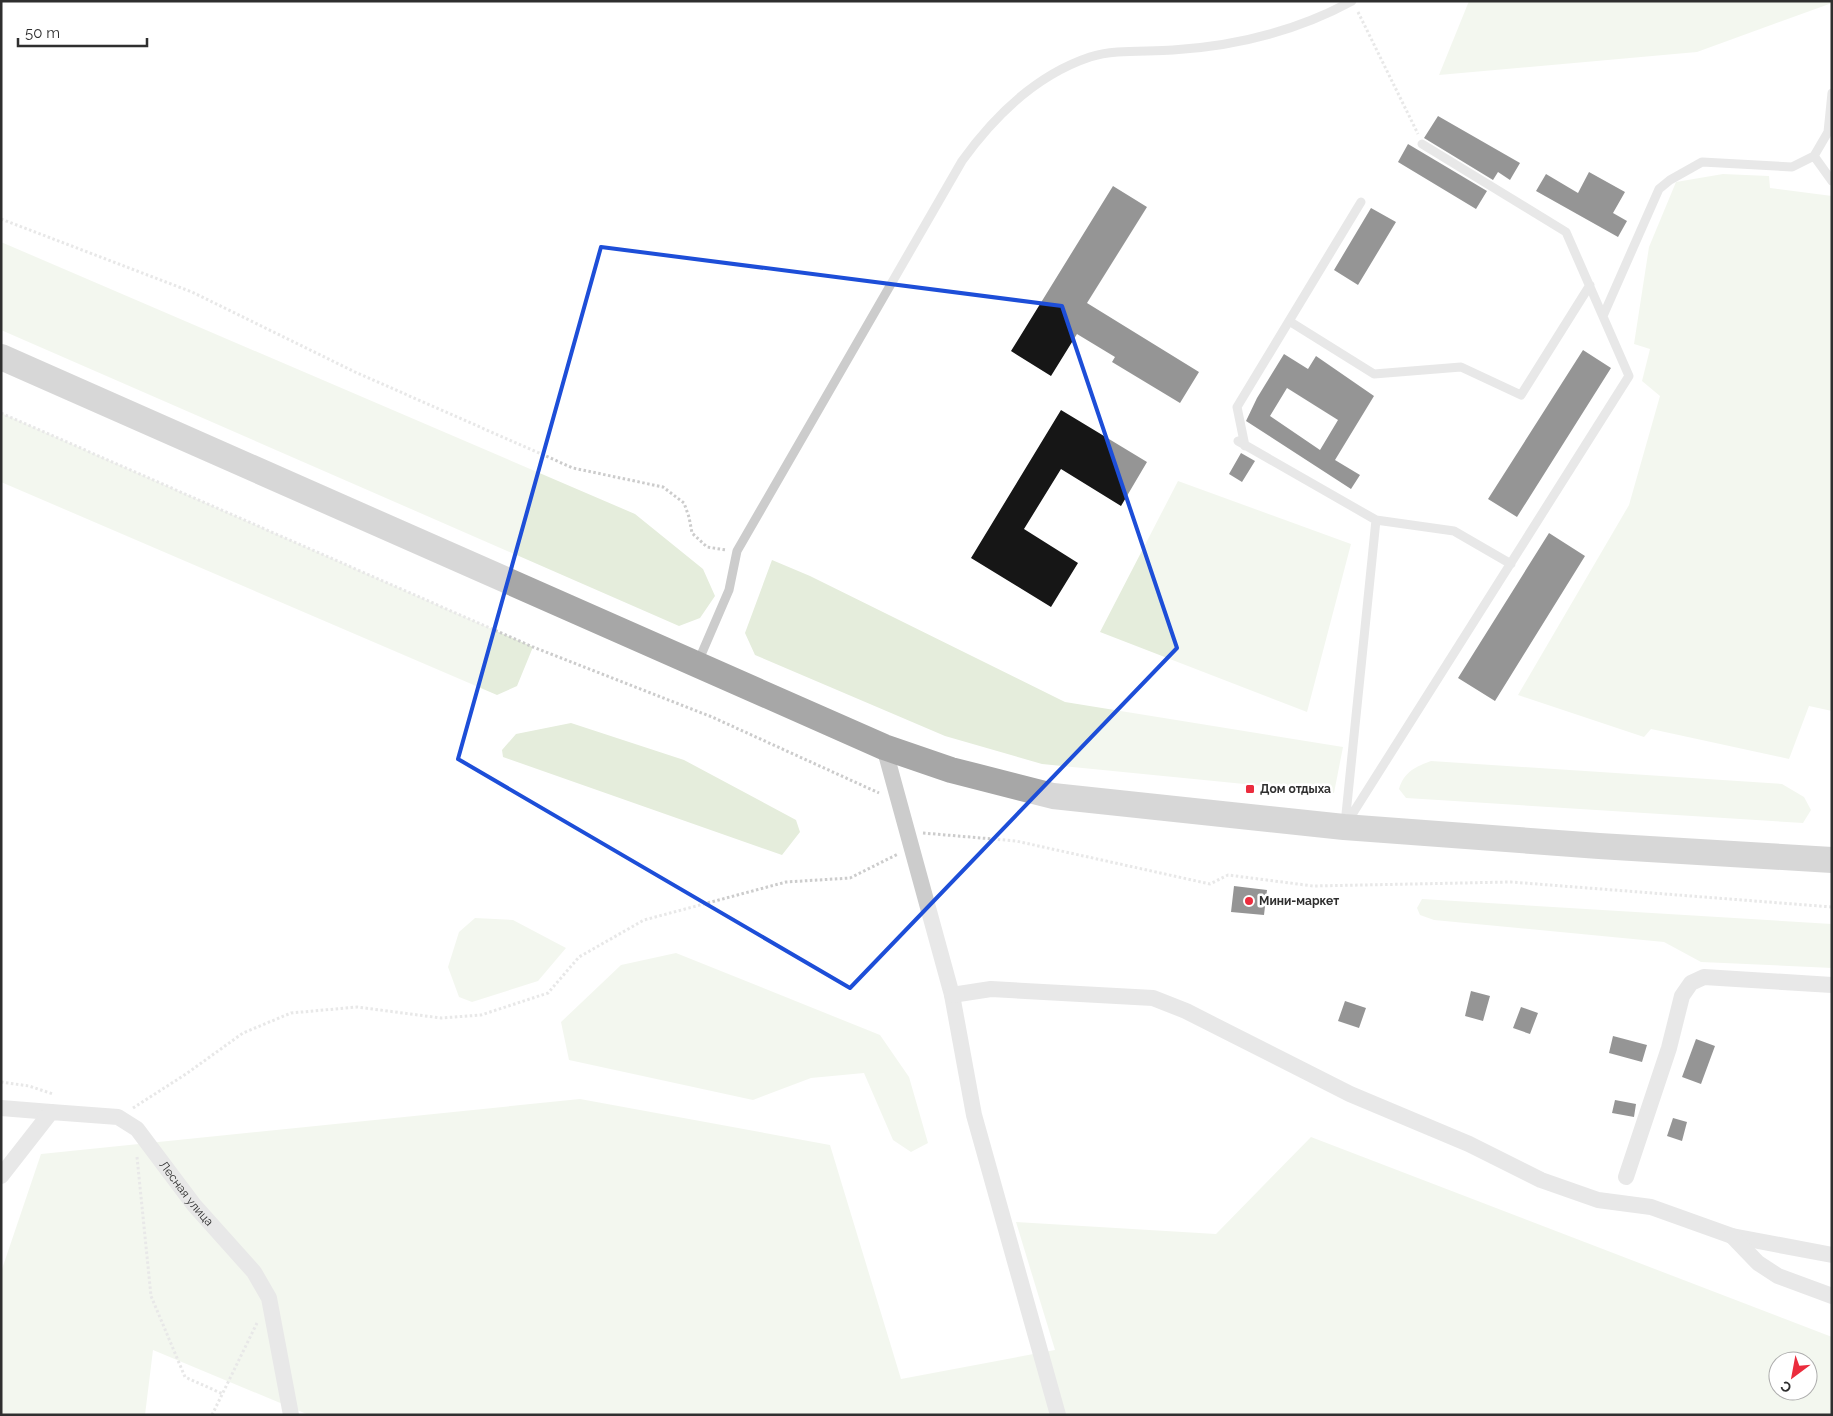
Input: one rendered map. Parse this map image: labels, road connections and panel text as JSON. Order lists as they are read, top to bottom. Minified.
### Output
{"streets":{"street":["Лесная улица"]},"places":{"transit":["Дом отдыха"],"other":["Мини-маркет"]},"scale_bar":"50 m","north":"bottom left"}
